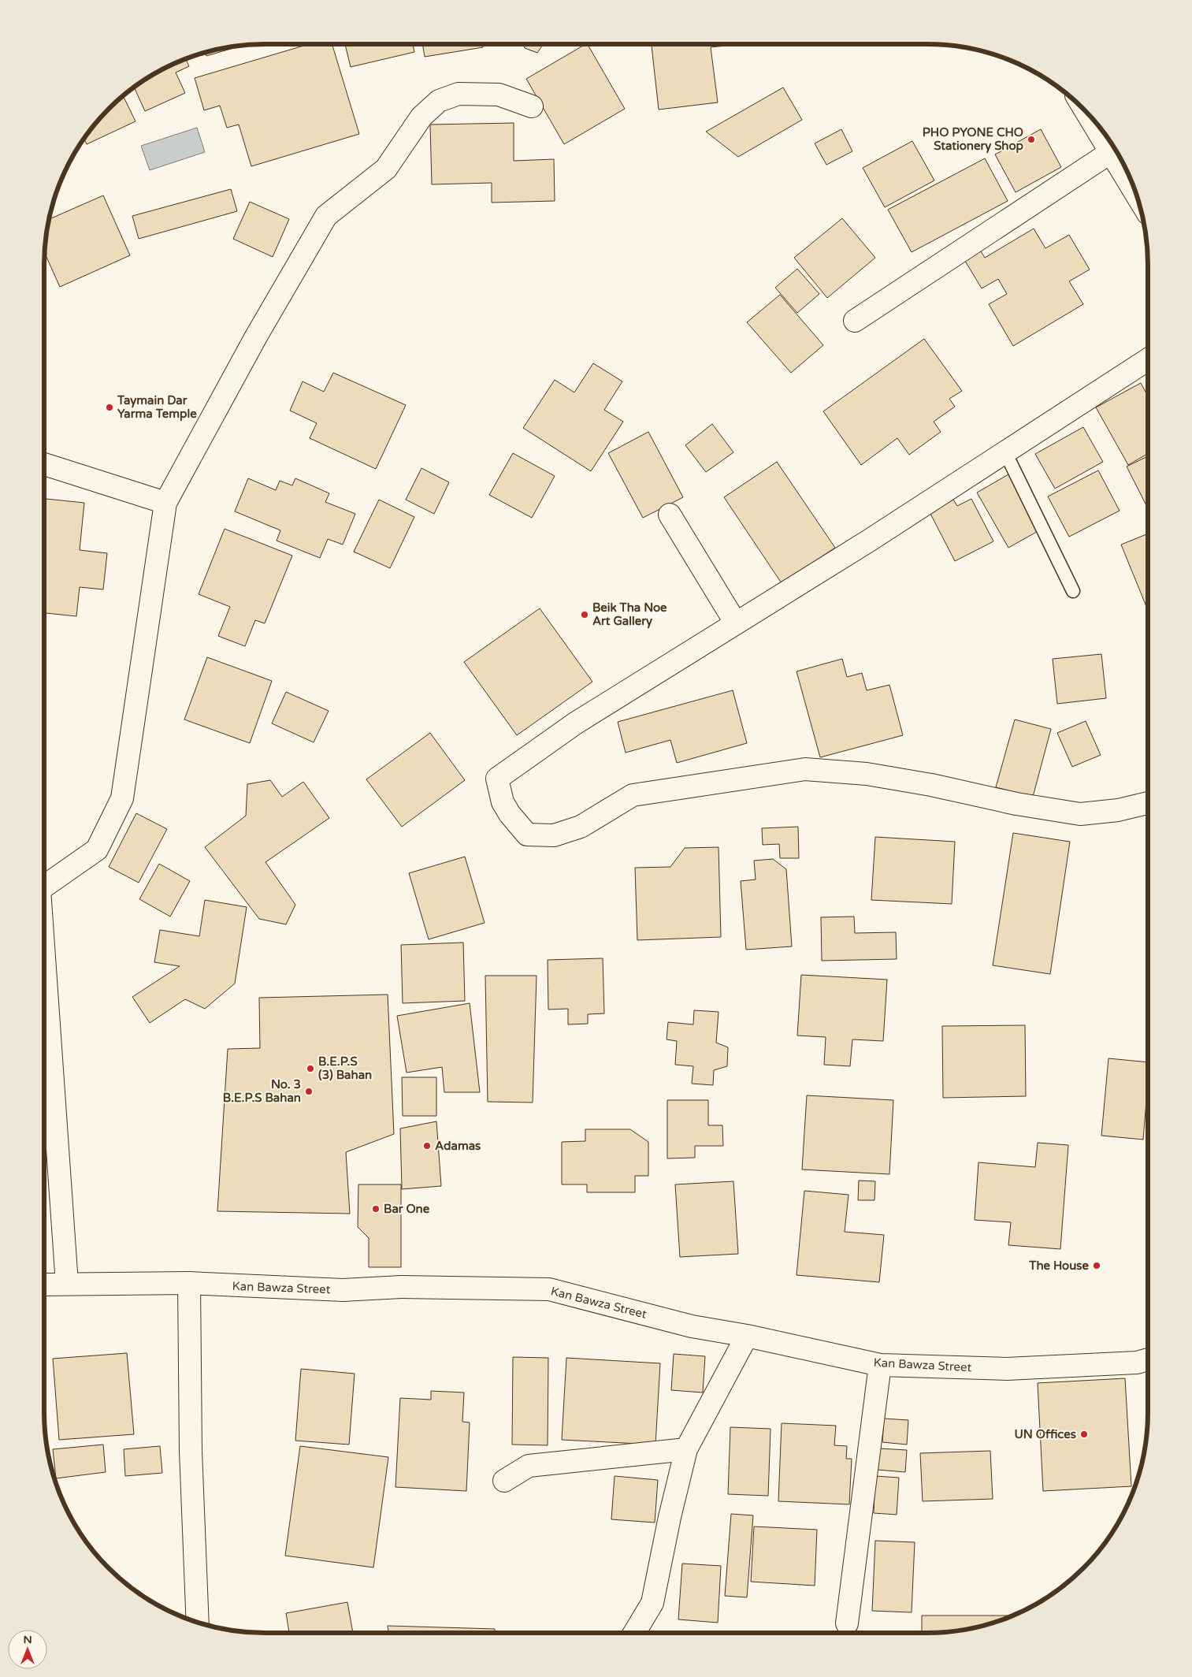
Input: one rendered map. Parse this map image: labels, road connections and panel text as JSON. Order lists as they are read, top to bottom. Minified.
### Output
{"streets":{"street":["Kan Bawza Street"]},"places":["PHO PYONE CHO Stationery Shop","Taymain Dar Yarma Temple","Beik Tha Noe Art Gallery","B.E.P.S (3) Bahan","No. 3 B.E.P.S Bahan","Adamas","Bar One","The House","UN Offices"],"north":"top"}
